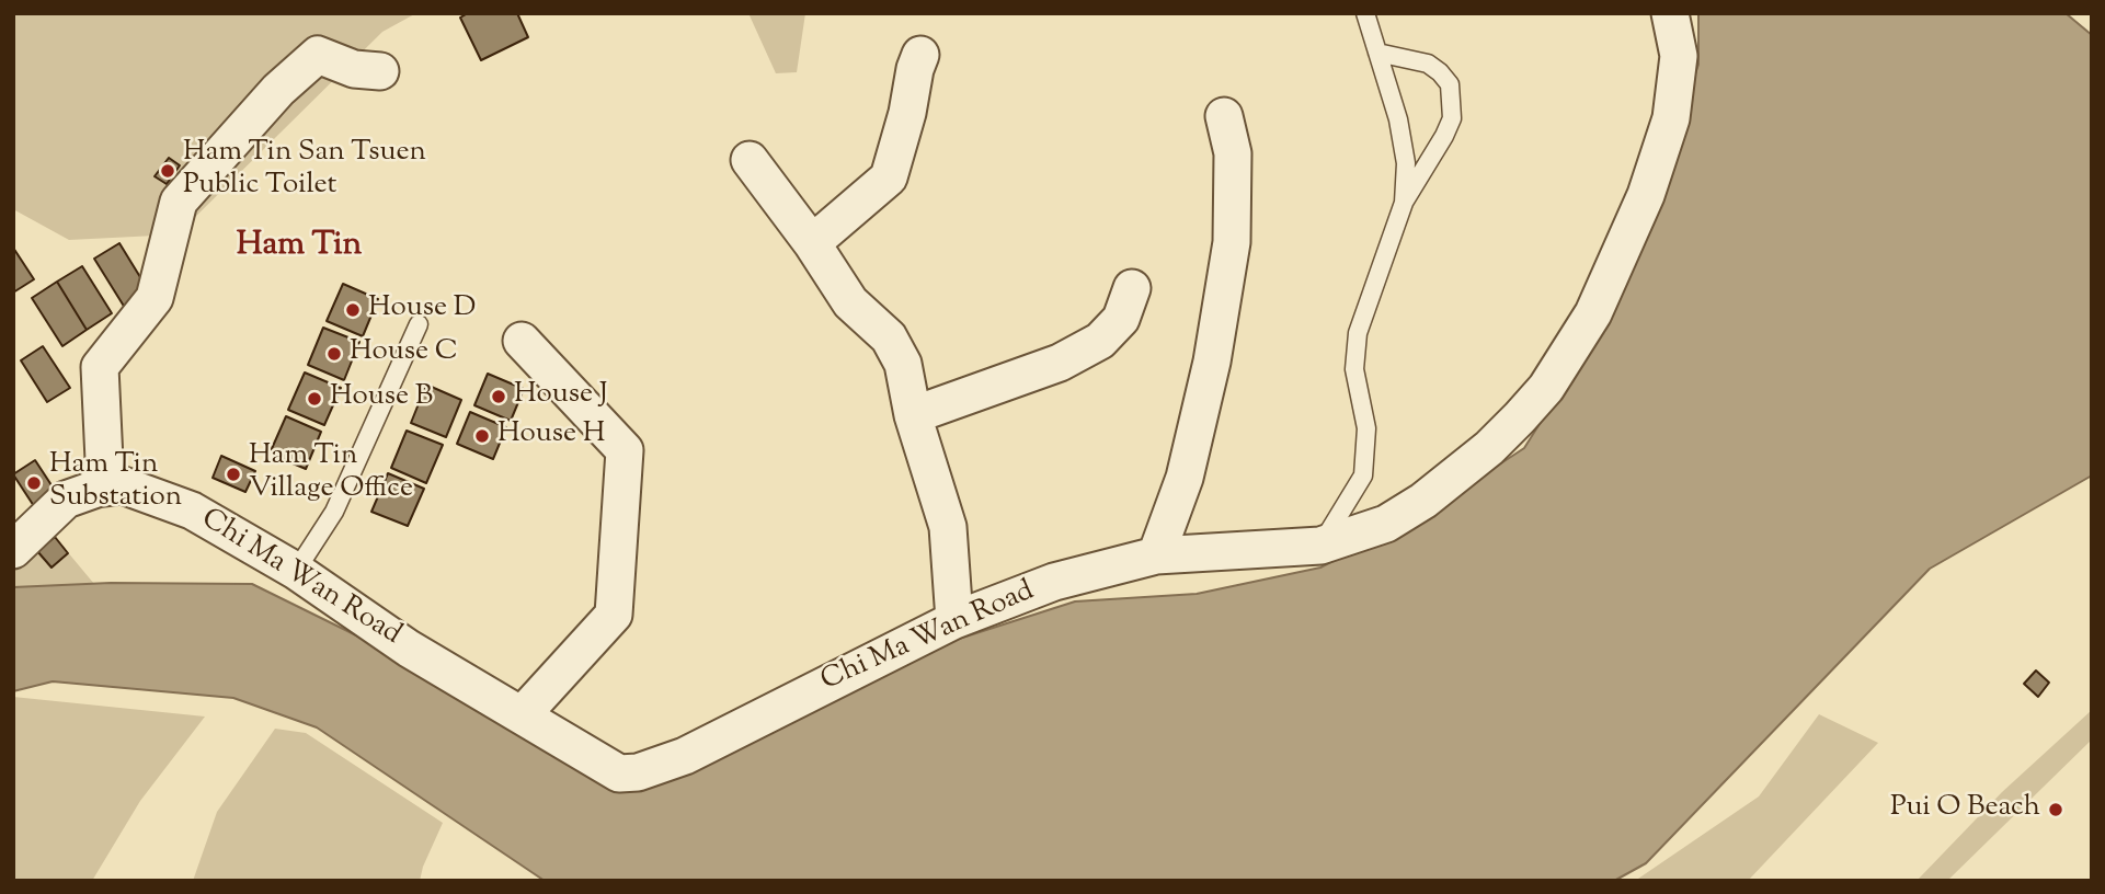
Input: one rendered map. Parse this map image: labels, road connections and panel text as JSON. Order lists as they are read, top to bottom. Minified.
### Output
{"streets":{"street":["Chi Ma Wan Road"]},"districts":["Ham Tin"],"places":["Ham Tin San Tsuen Public Toilet","House D","House C","House J","House B","House H","Ham Tin Village Office","Ham Tin Substation","Pui O Beach"]}
